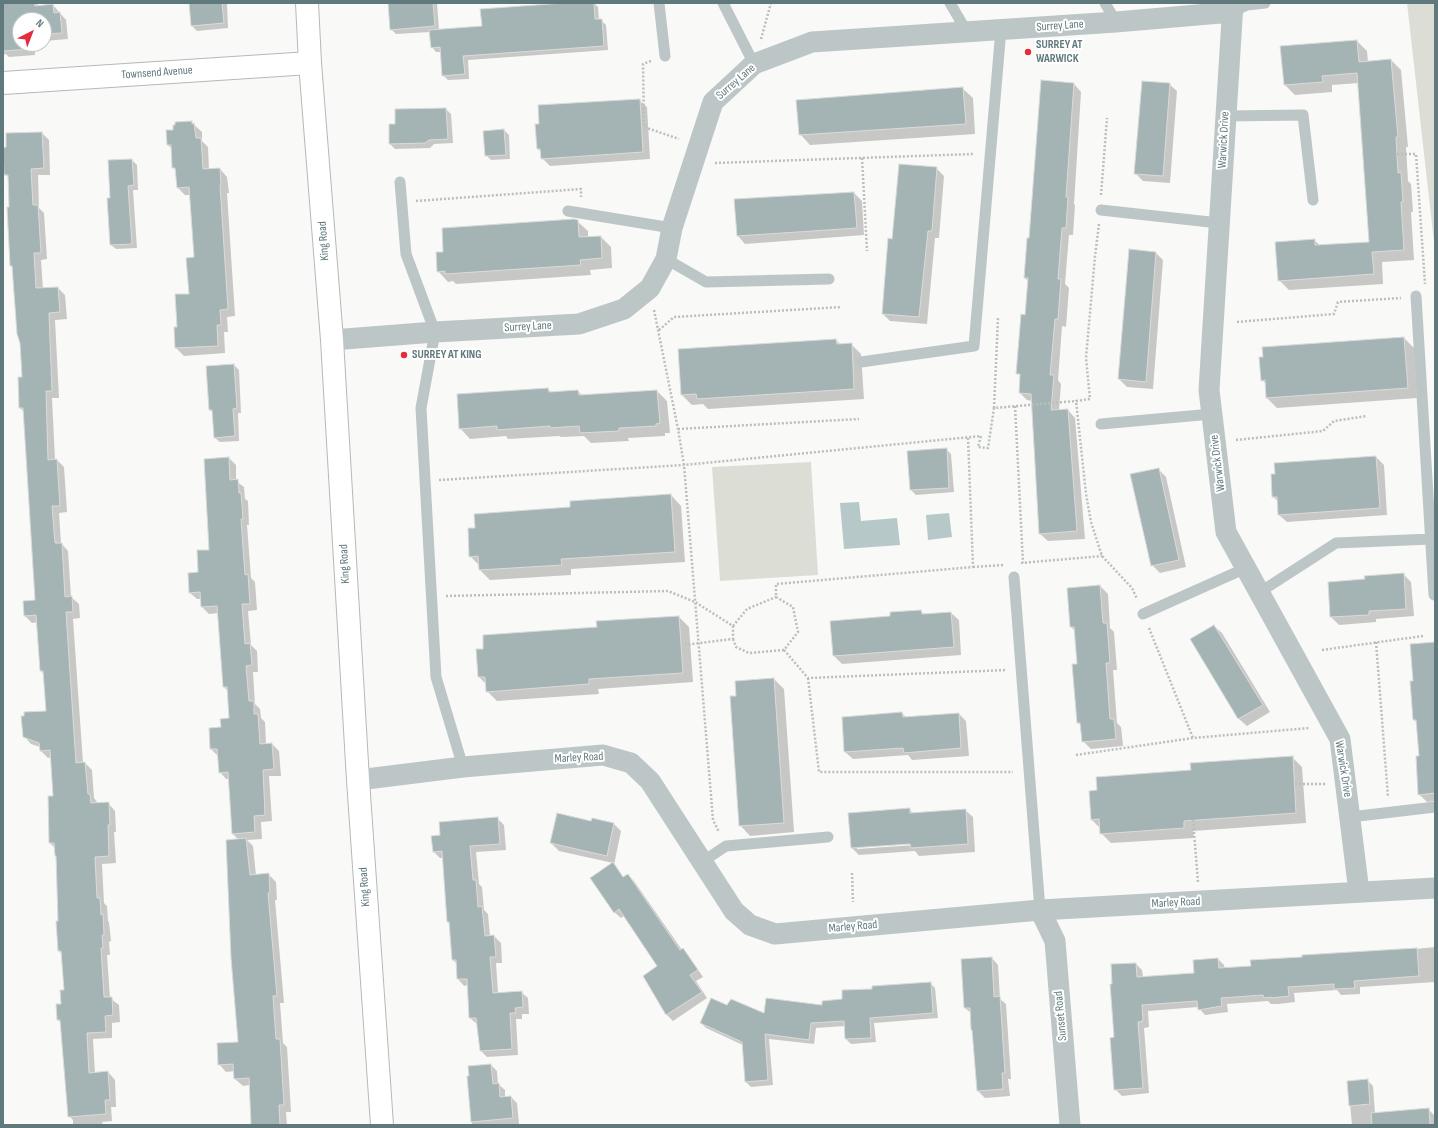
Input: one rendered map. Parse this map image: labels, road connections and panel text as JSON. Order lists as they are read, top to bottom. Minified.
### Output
{"streets":{"main road":["Townsend Avenue","King Road"],"street":["Surrey Lane","Warwick Drive","Marley Road","Sunset Road"]},"crossings":[["Surrey Lane","Warwick Drive"],["Surrey Lane","King Road"],["Townsend Avenue","King Road"],["Warwick Drive","Marley Road"],["King Road","Marley Road"],["Marley Road","Sunset Road"]],"places":["SURREY AT WARWICK","SURREY AT KING"],"north":"top right"}
